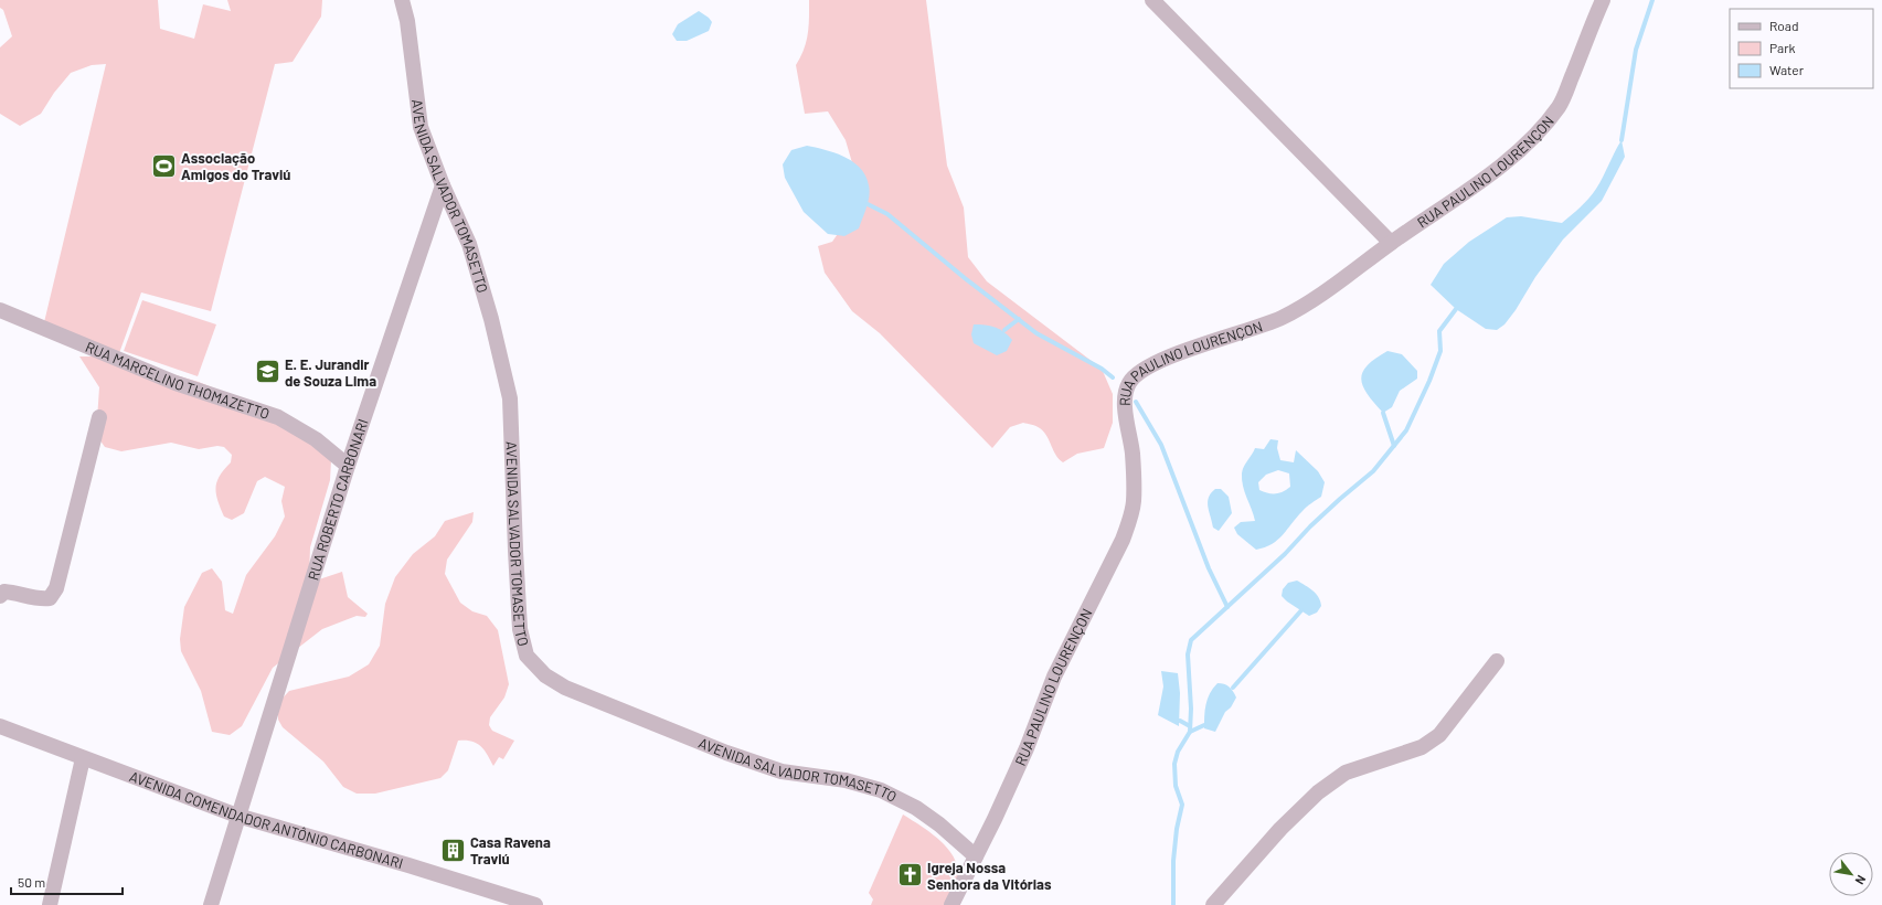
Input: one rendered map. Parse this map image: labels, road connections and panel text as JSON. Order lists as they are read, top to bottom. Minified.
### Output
{"streets":{"street":["RUA PAULINO LOURENÇON","AVENIDA SALVADOR TOMASETTO","RUA MARCELINO THOMAZETTO","RUA ROBERTO CARBONARI","AVENIDA COMENDADOR ANTÔNIO CARBONARI"]},"crossings":[["RUA PAULINO LOURENÇON","AVENIDA SALVADOR TOMASETTO"],["AVENIDA SALVADOR TOMASETTO","RUA ROBERTO CARBONARI"],["RUA MARCELINO THOMAZETTO","RUA ROBERTO CARBONARI"],["RUA ROBERTO CARBONARI","AVENIDA COMENDADOR ANTÔNIO CARBONARI"]],"places":{"sports":["Associação Amigos do Traviú"],"school or university":["E. E. Jurandir de Souza Lima"],"building":["Casa Ravena Traviú"],"church":["Igreja Nossa Senhora da Vitórias"]},"legend":["Road","Park","Water"],"scale_bar":"50 m","north":"bottom right"}
